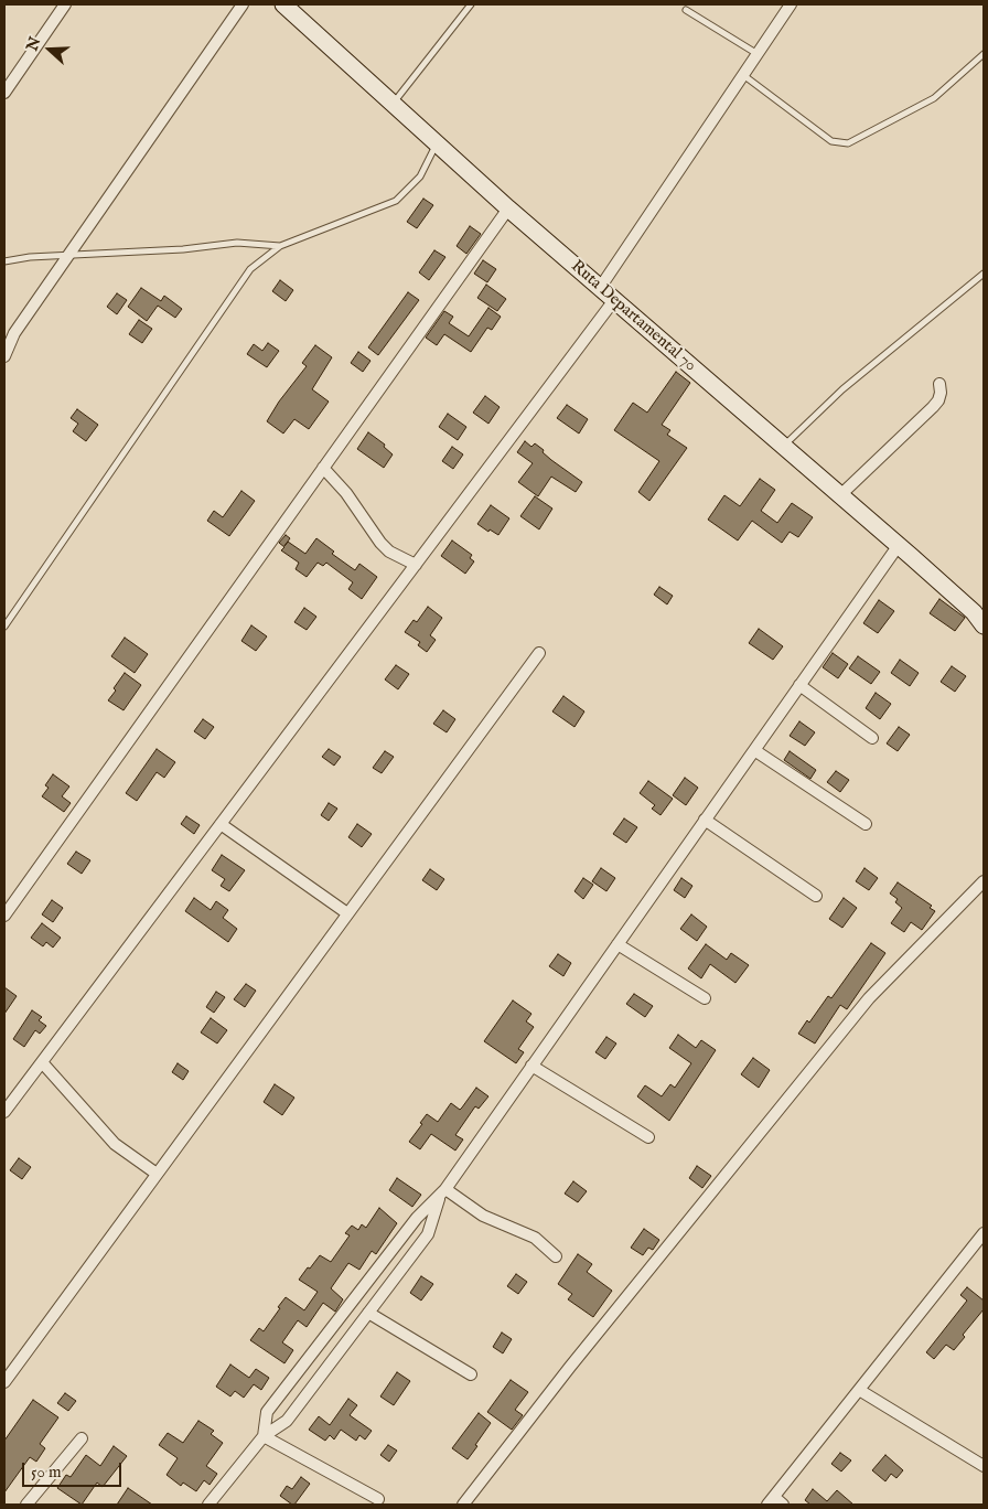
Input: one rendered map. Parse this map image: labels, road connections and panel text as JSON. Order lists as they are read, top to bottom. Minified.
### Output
{"streets":{"main road":["Ruta Departamental 70"]},"scale_bar":"50 m","north":"left"}
